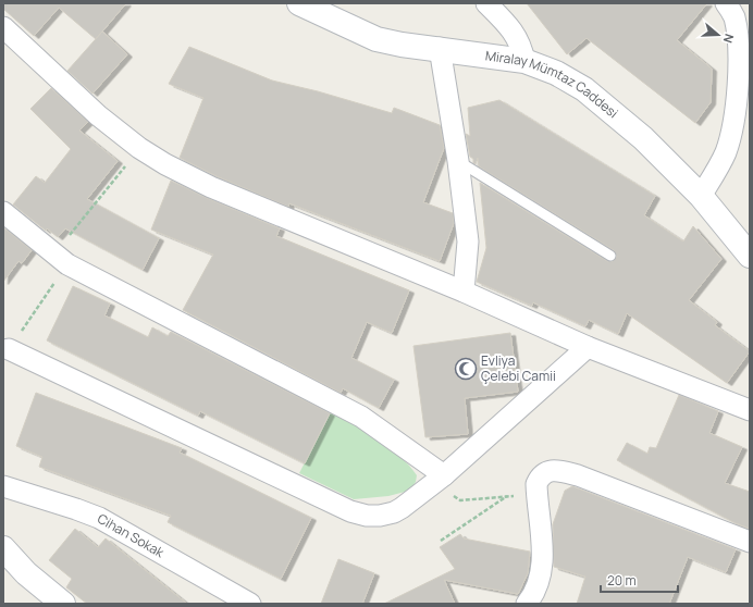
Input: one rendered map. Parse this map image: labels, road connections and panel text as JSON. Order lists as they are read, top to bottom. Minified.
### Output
{"streets":{"main road":["Miralay Mümtaz Caddesi"],"street":["Cihan Sokak"]},"places":{"mosque":["Evliya Çelebi Camii"]},"scale_bar":"20 m","north":"right"}
